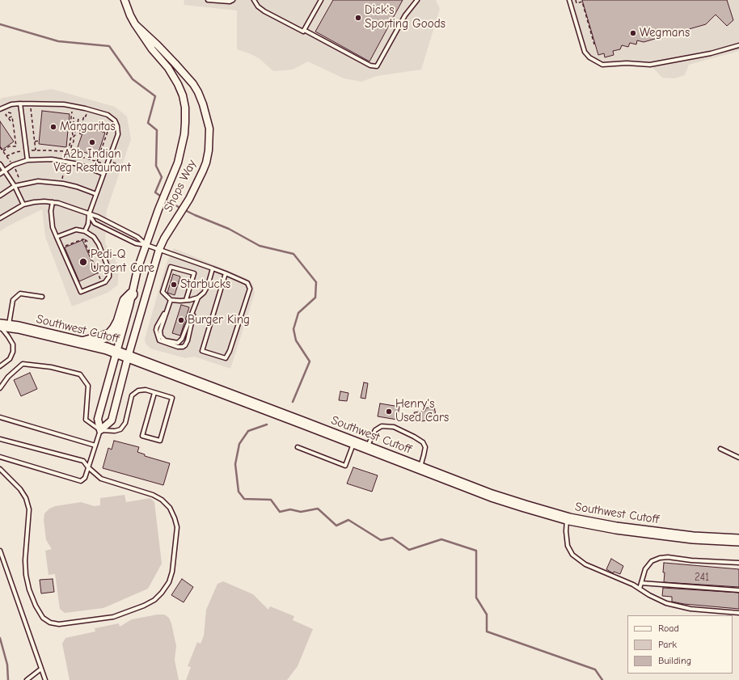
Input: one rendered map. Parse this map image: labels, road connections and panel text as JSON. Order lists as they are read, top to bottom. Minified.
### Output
{"streets":{"main road":["Southwest Cutoff"],"street":["Shops Way"]},"crossings":[["Shops Way","Southwest Cutoff"]],"places":["Dick's Sporting Goods","Wegmans","Margaritas","A2b Indian Veg Restaurant","Pedi-Q Urgent Care","Starbucks","Burger King","Henry's Used Cars"],"house_numbers":["241"],"legend":["Road","Park","Building"]}
